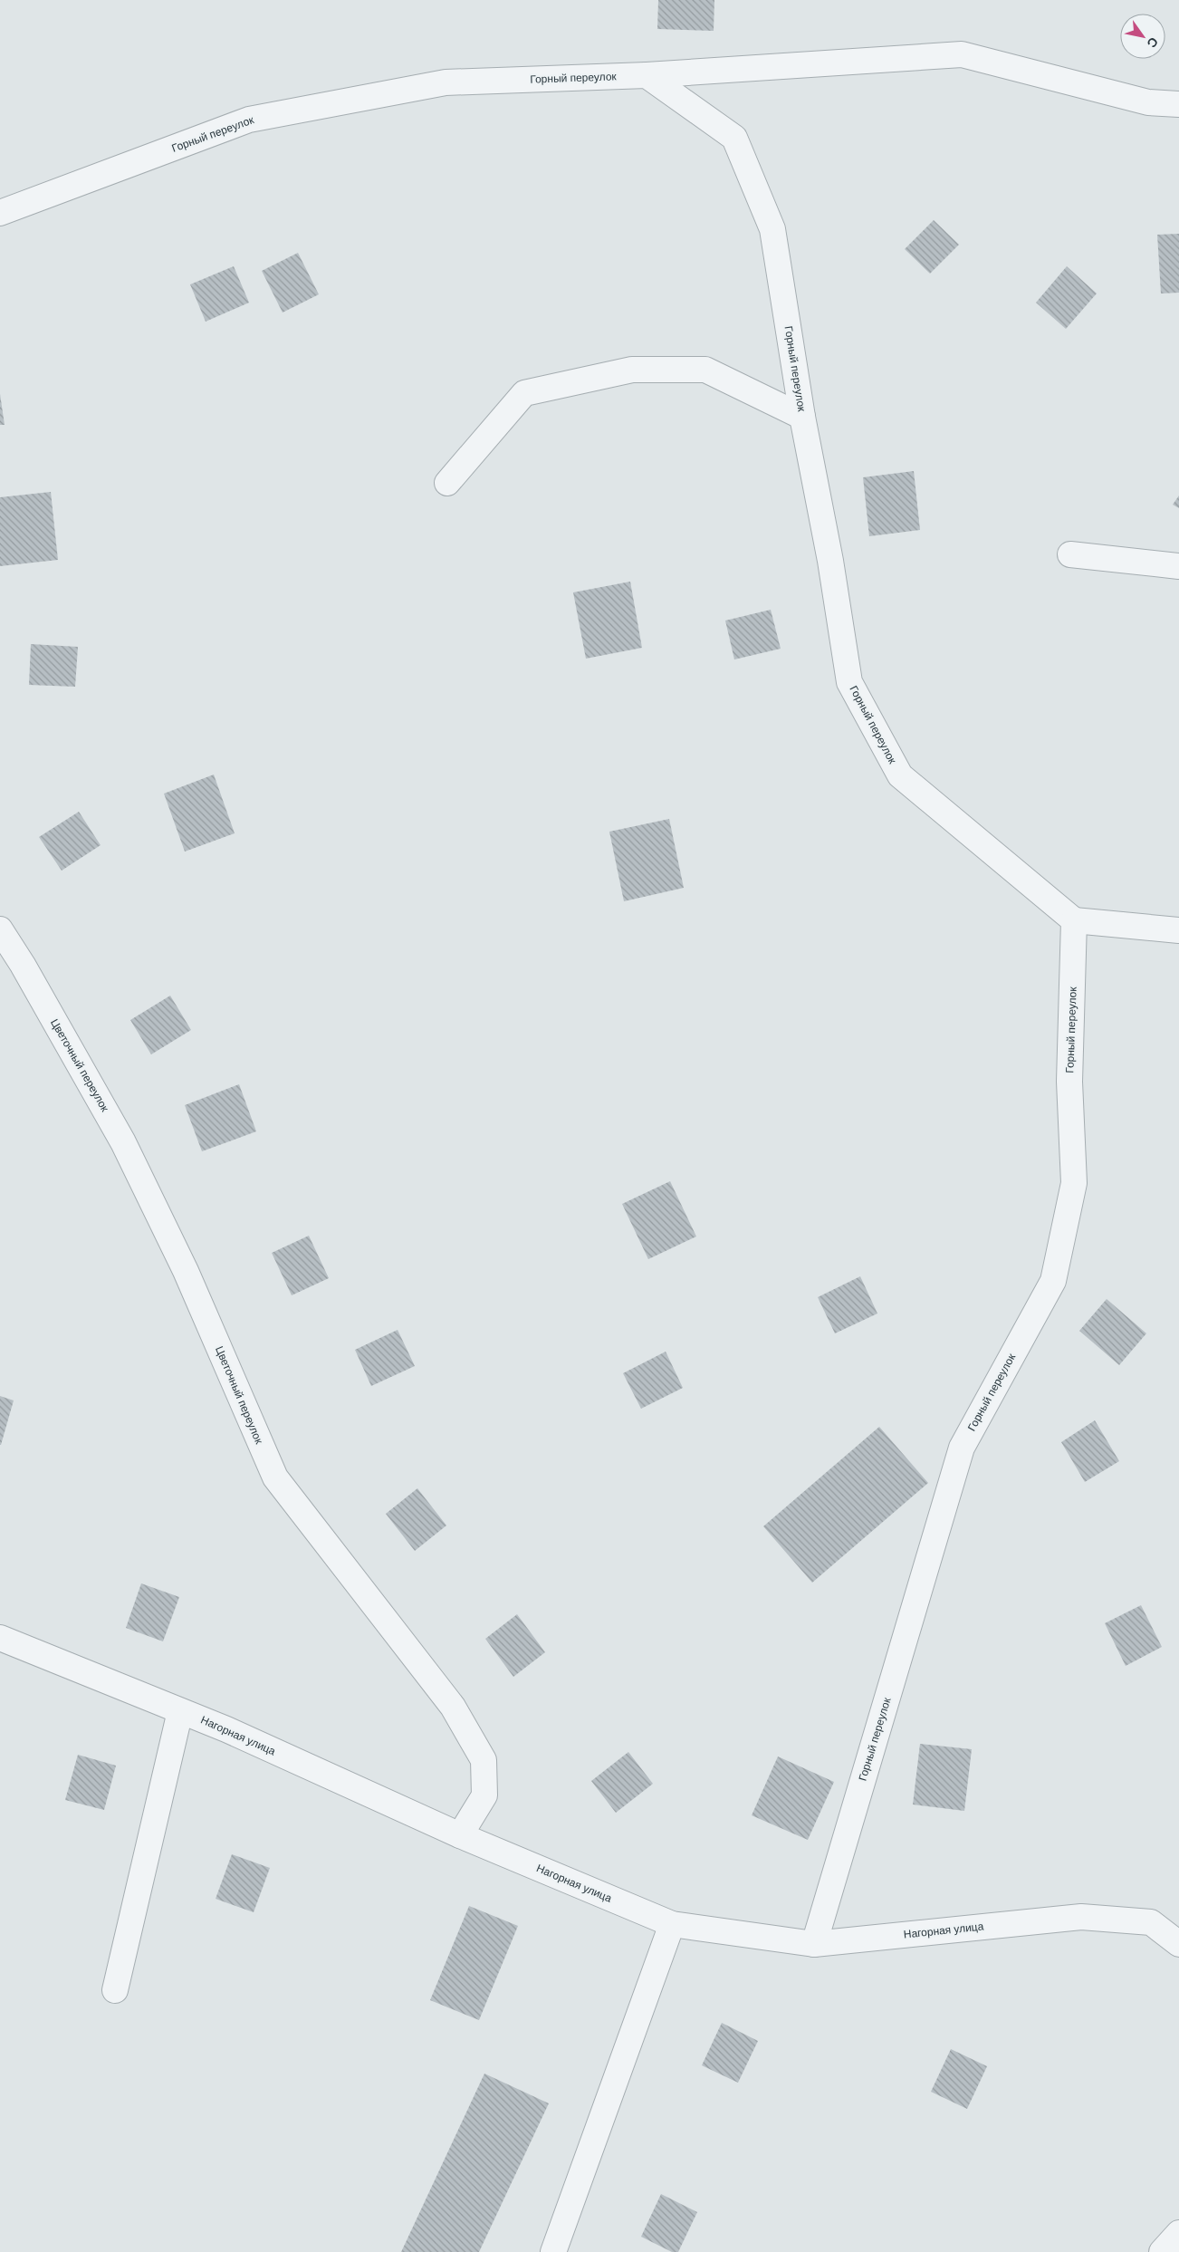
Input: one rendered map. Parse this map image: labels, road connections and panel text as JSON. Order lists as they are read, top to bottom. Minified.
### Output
{"streets":{"street":["Горный переулок","Цветочный переулок","Нагорная улица"]},"crossings":[["Горный переулок","Нагорная улица"],["Цветочный переулок","Нагорная улица"]],"north":"bottom right"}
